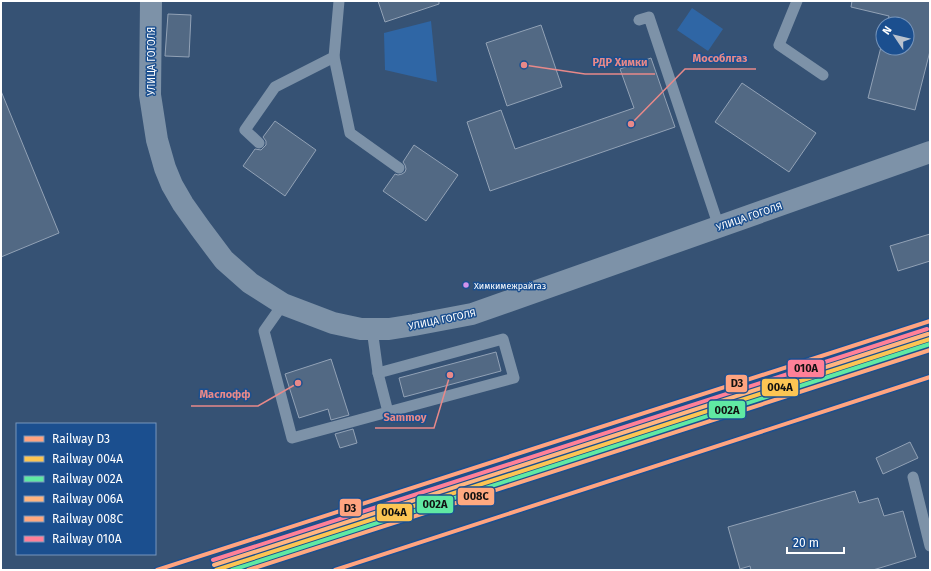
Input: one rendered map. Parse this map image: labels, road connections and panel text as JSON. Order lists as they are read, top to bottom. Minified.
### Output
{"streets":{"street":["УЛИЦА ГОГОЛЯ"]},"places":["РДР Химки","Мособлгаз","Химкимежрайгаз","Sammoy","Маслофф"],"lines":["rail line D3","rail line 010А","rail line 006А","rail line 004А","rail line 002А","rail line 008С"],"legend":["Railway D3","Railway 004А","Railway 002А","Railway 006А","Railway 008С","Railway 010А"],"scale_bar":"20 m","north":"top left"}
